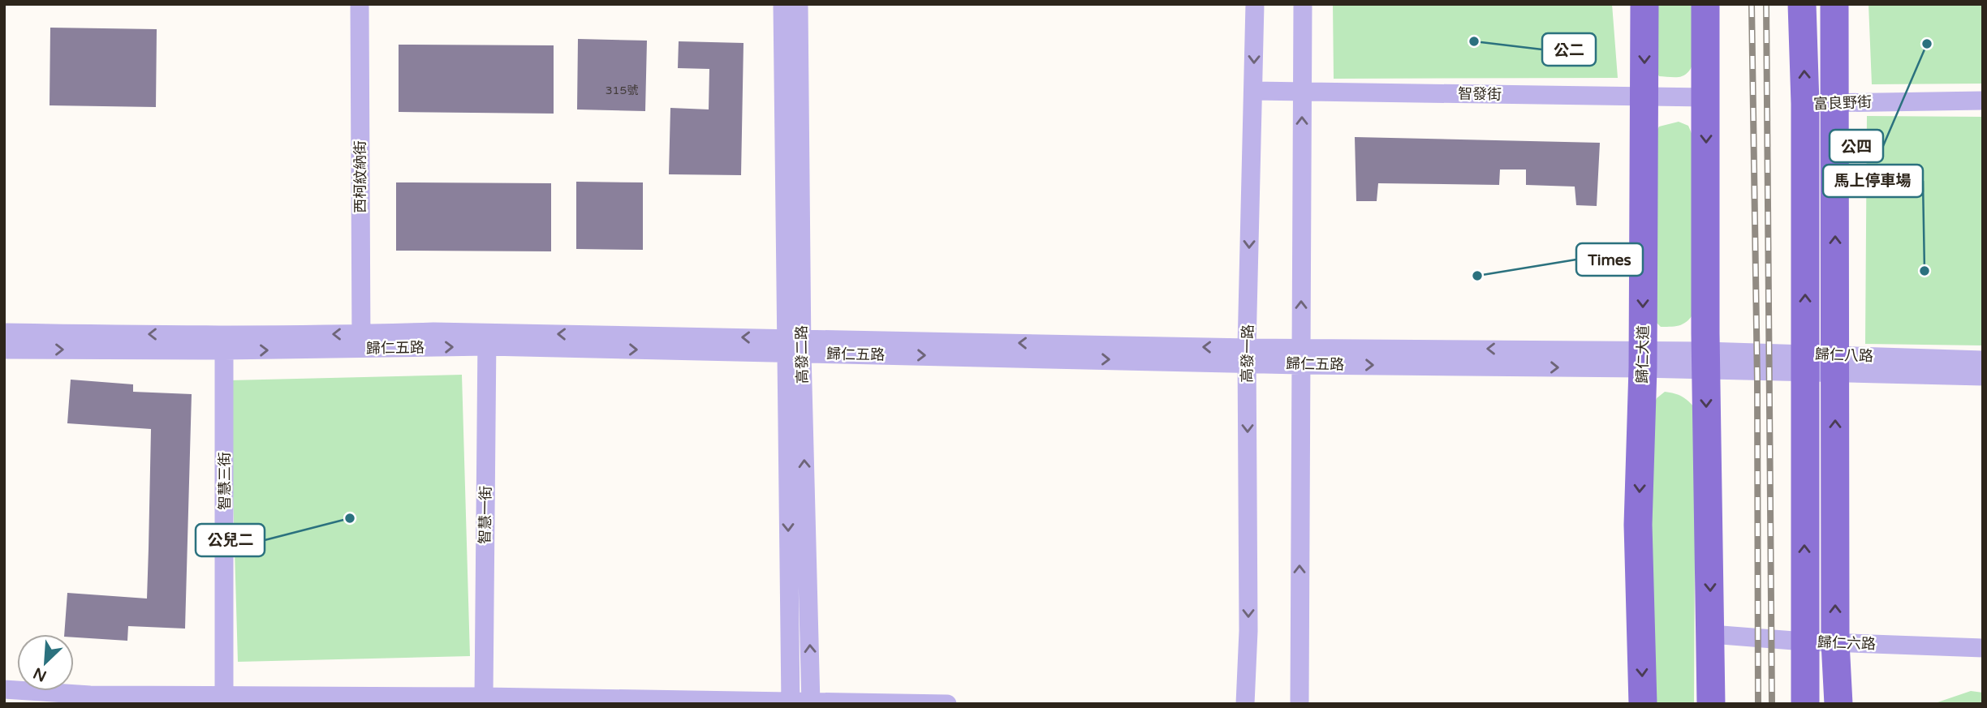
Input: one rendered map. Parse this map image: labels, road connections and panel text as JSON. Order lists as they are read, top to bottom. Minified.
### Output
{"streets":{"main road":["歸仁大道"],"street":["智發街","富良野街","西柯紋納街","歸仁五路","高發一路","高發二路","歸仁八路","智慧三街","智慧一街","歸仁六路"]},"crossings":[["智發街","高發一路"],["智發街","歸仁大道"],["西柯紋納街","歸仁五路"],["歸仁五路","高發一路"],["歸仁五路","高發二路"],["歸仁五路","歸仁大道"],["歸仁五路","歸仁八路"],["歸仁五路","智慧三街"],["歸仁五路","智慧一街"]],"places":["公二","公四","馬上停車場","Times","公兒二"],"house_numbers":["315號"],"north":"bottom left"}
